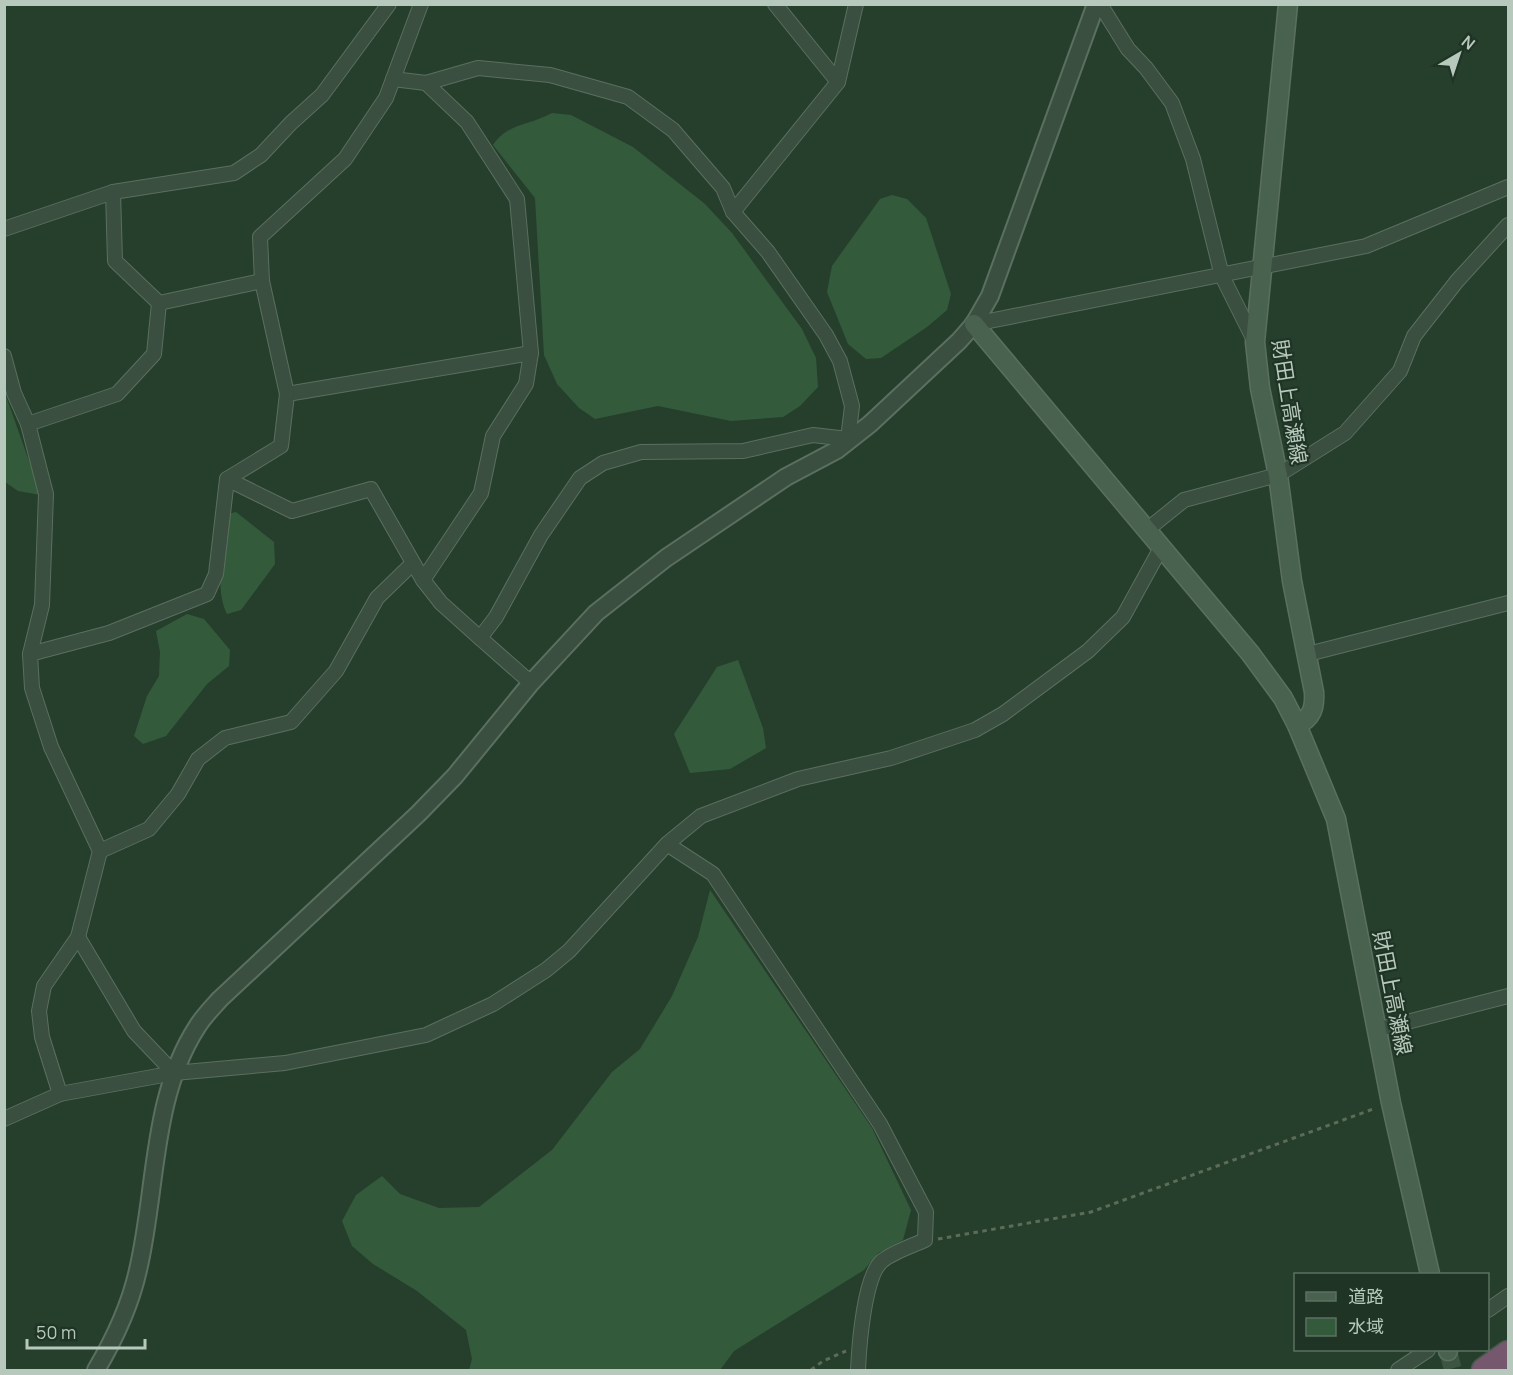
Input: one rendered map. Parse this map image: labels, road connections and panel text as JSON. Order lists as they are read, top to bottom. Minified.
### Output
{"streets":{"main road":["財田上高瀬線"]},"legend":["道路","水域"],"scale_bar":"50 m","north":"top right"}
